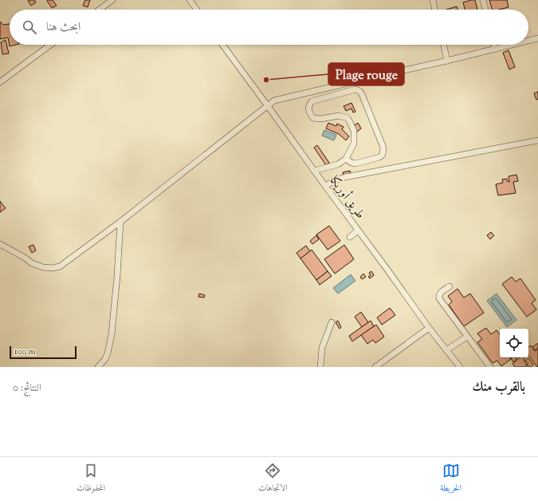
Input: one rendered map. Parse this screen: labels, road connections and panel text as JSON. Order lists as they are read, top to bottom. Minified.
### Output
{"streets":{"street":["طريق أوريكا"]},"places":["Plage rouge"],"scale_bar":"100 m","page":{"search":"ابحث هنا","scale":"100 m","heading":["بالقرب منك","النتائج: 0"],"nav":["الخريطة","الاتجاهات","المحفوظات"]}}
